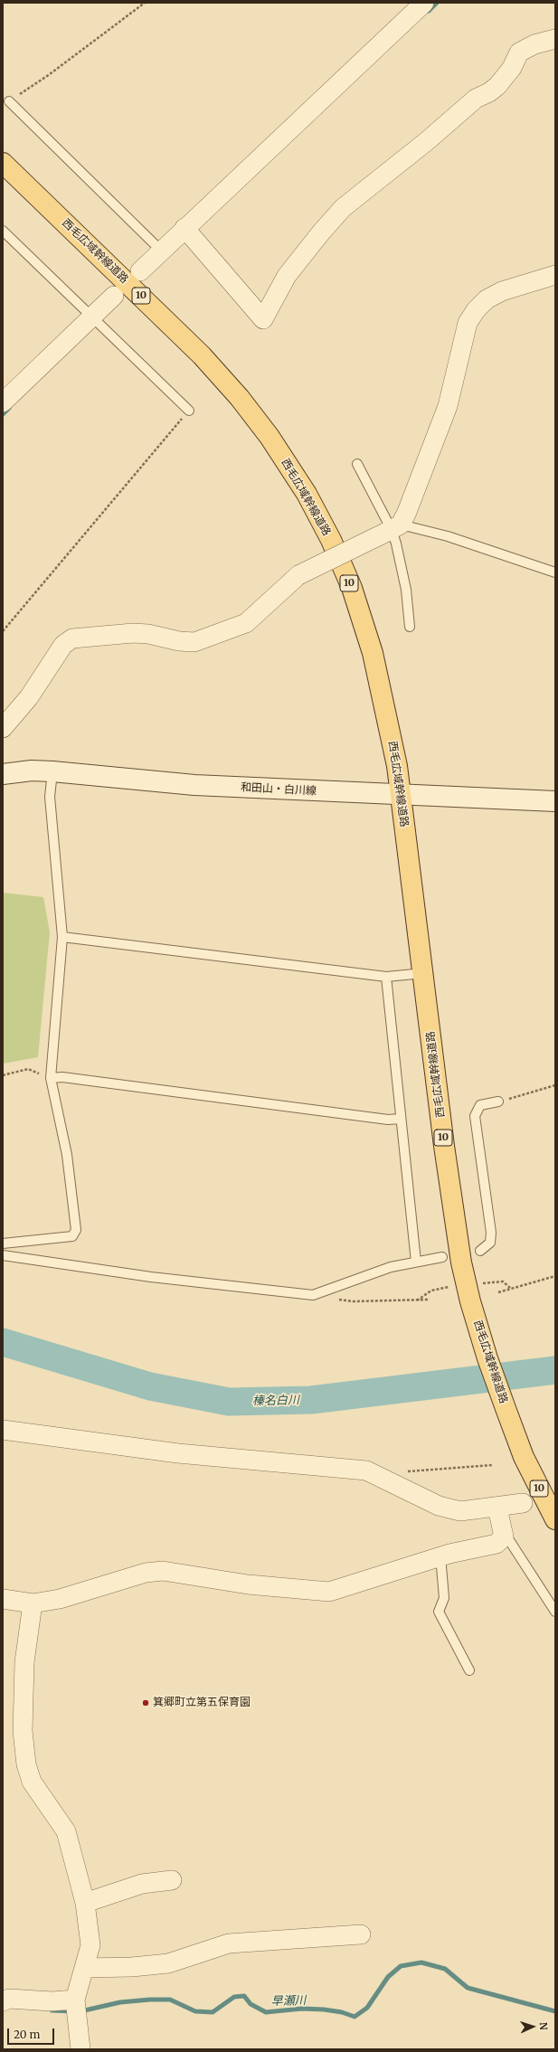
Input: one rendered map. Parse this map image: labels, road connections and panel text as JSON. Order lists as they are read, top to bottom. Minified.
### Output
{"streets":{"main road":["西毛広域幹線道路","10"],"street":["和田山・白川線"]},"crossings":[["西毛広域幹線道路","和田山・白川線"]],"water":["榛名白川","早瀬川"],"places":["箕郷町立第五保育園"],"scale_bar":"20 m","north":"right"}
